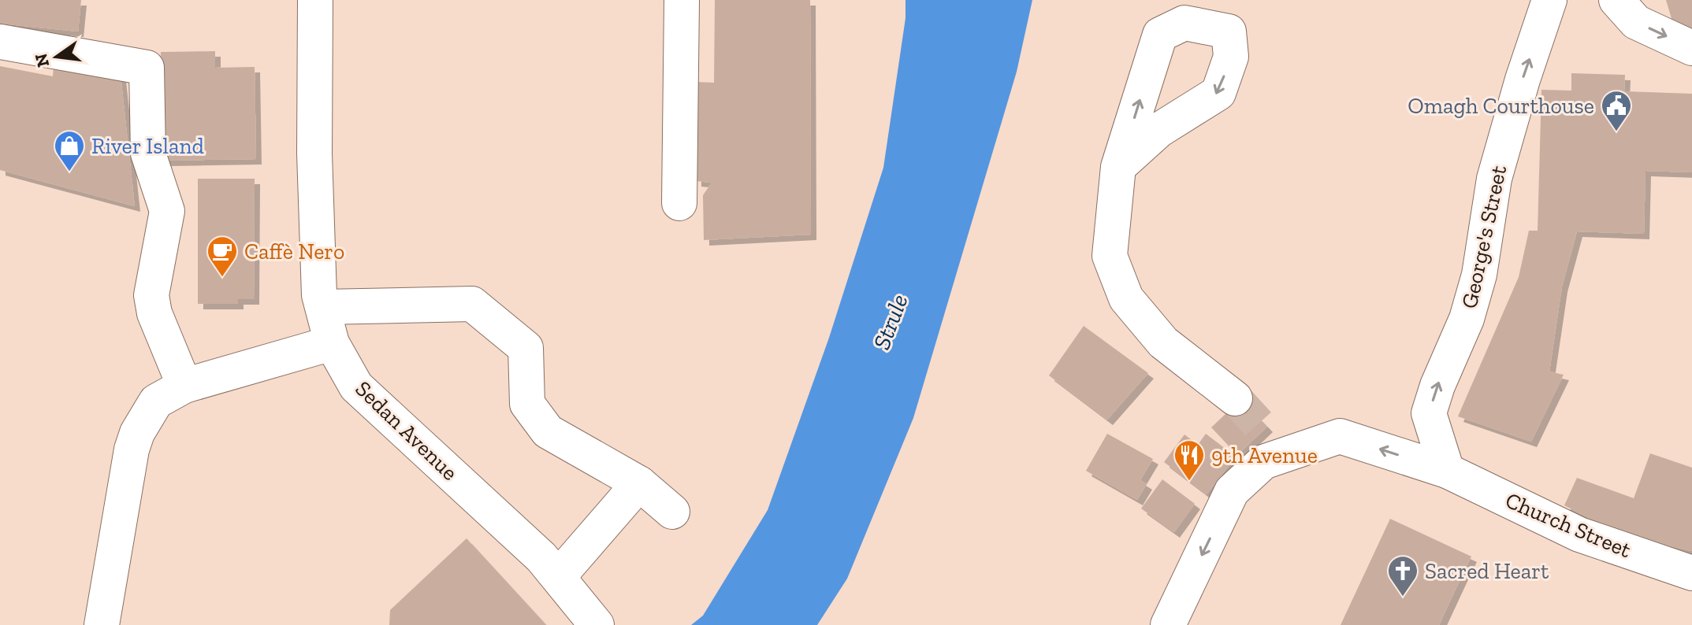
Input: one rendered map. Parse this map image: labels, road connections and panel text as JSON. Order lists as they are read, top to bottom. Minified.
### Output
{"streets":{"street":["George's Street","Sedan Avenue","Church Street"]},"crossings":[["George's Street","Church Street"]],"one_way":["George's Street","Church Street"],"water":["Strule"],"places":{"public building":["Omagh Courthouse"],"shop":["River Island"],"cafe":["Caffè Nero"],"restaurant":["9th Avenue"],"church":["Sacred Heart"]},"north":"left"}
